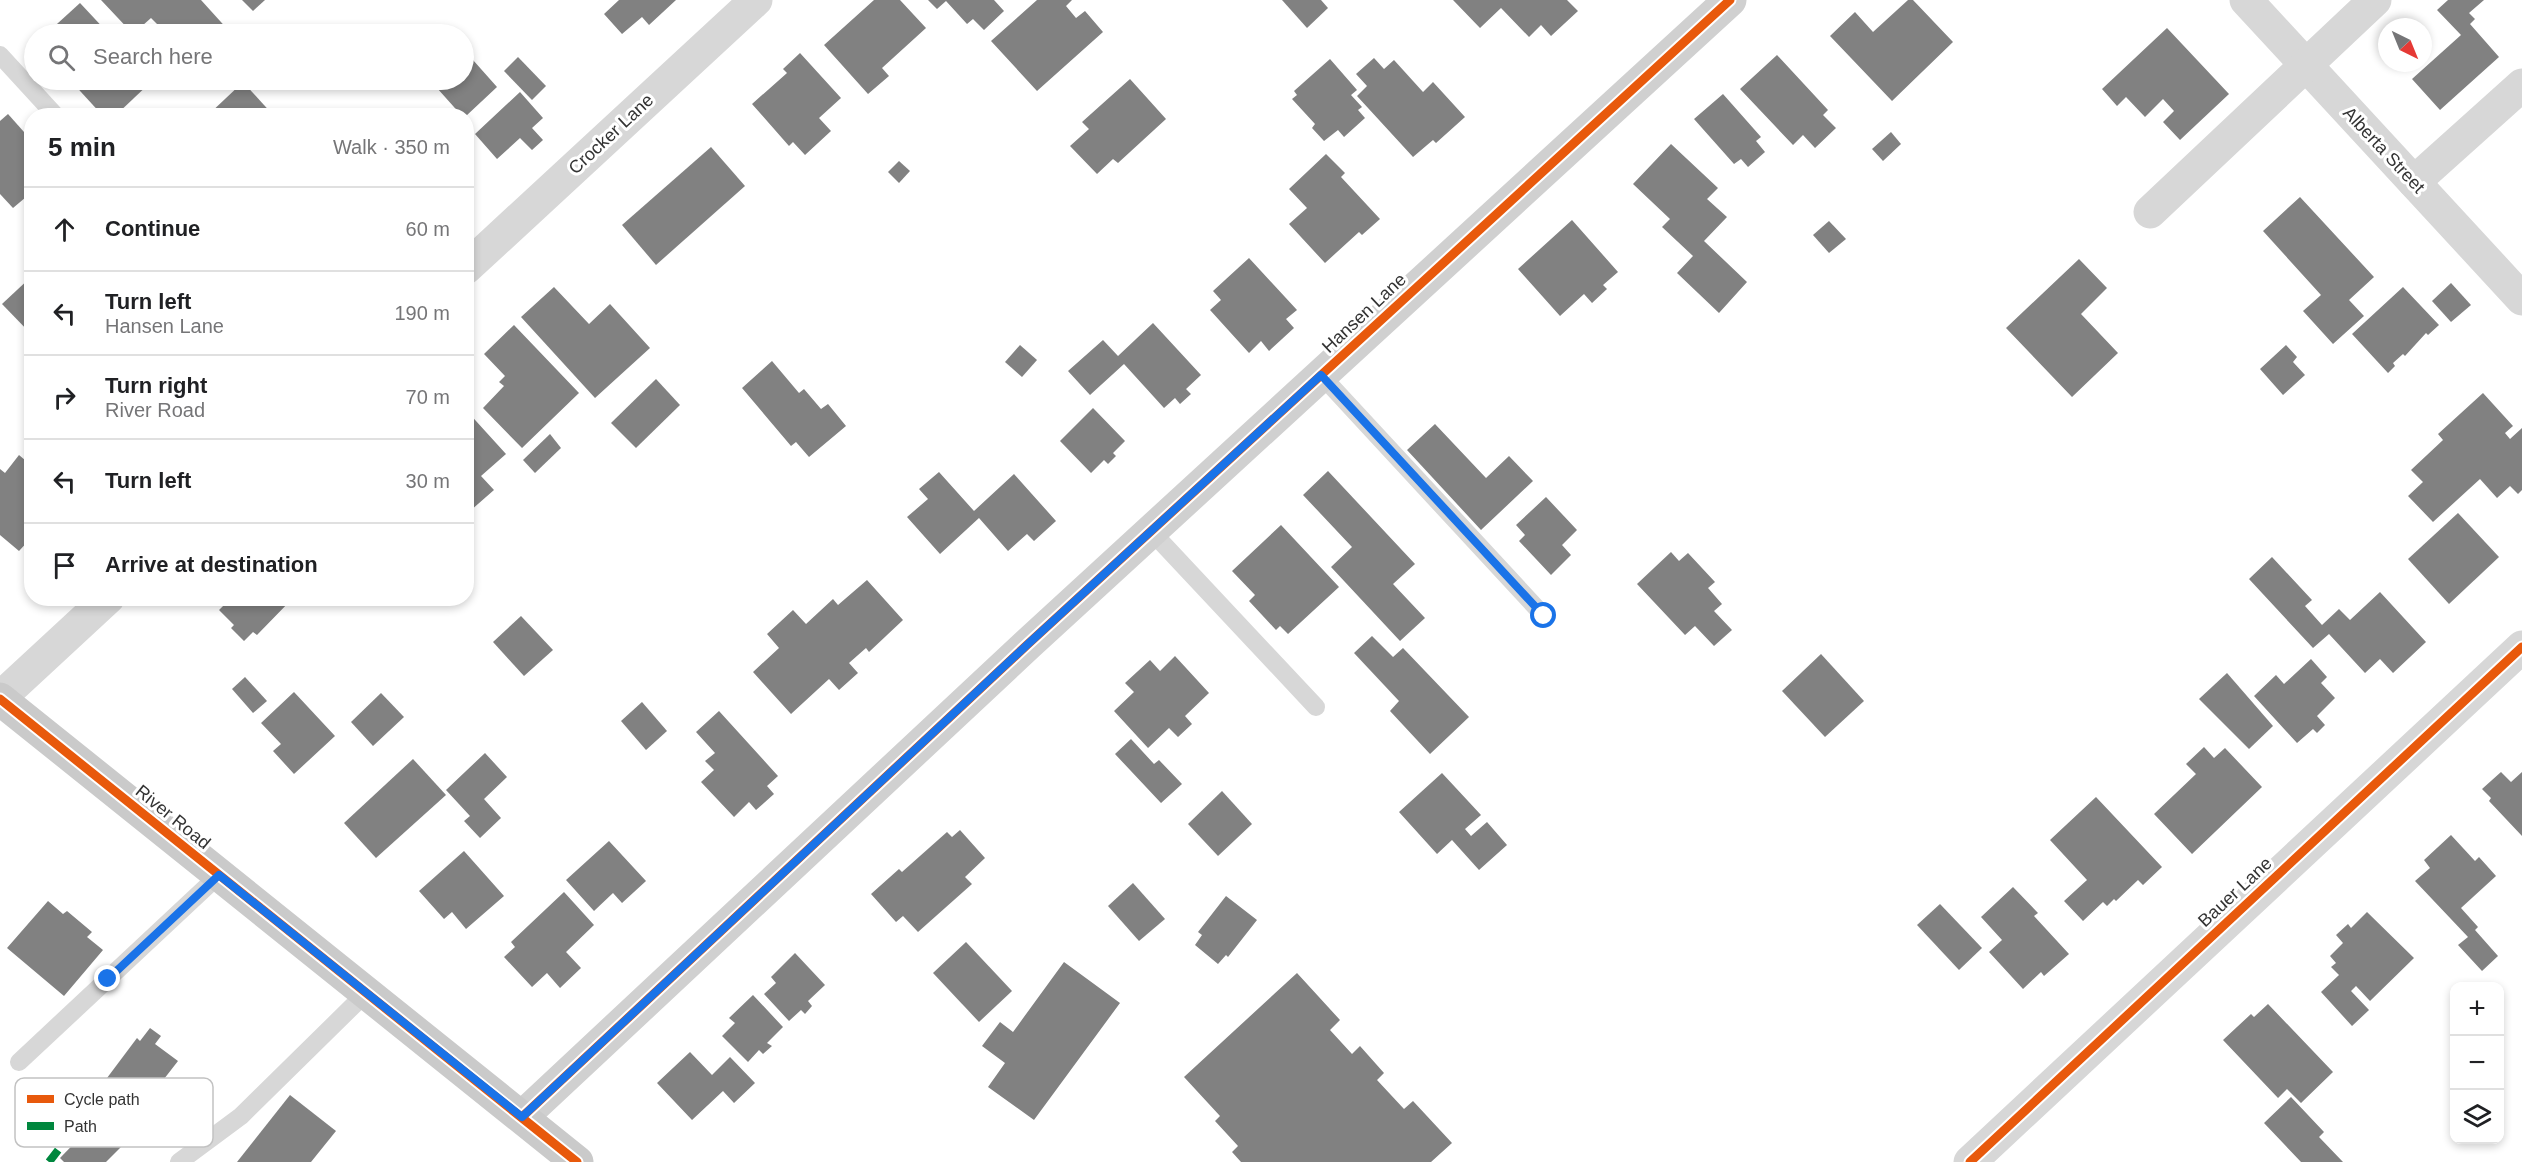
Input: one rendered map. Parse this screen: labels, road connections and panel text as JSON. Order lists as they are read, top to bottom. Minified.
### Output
{"streets":{"main road":["River Road"],"street":["Crocker Lane","Alberta Street","Hansen Lane","Bauer Lane"]},"crossings":[["Hansen Lane","River Road"]],"legend":["Cycle path","Path"],"north":"bottom right","page":{"search":"Search here","heading":["5 min","Walk · 350 m"],"list":[["Continue","60 m"],["Turn left","Hansen Lane","190 m"],["Turn right","River Road","70 m"],["Turn left","30 m"],"Arrive at destination"],"map_buttons":["+","−"]}}
